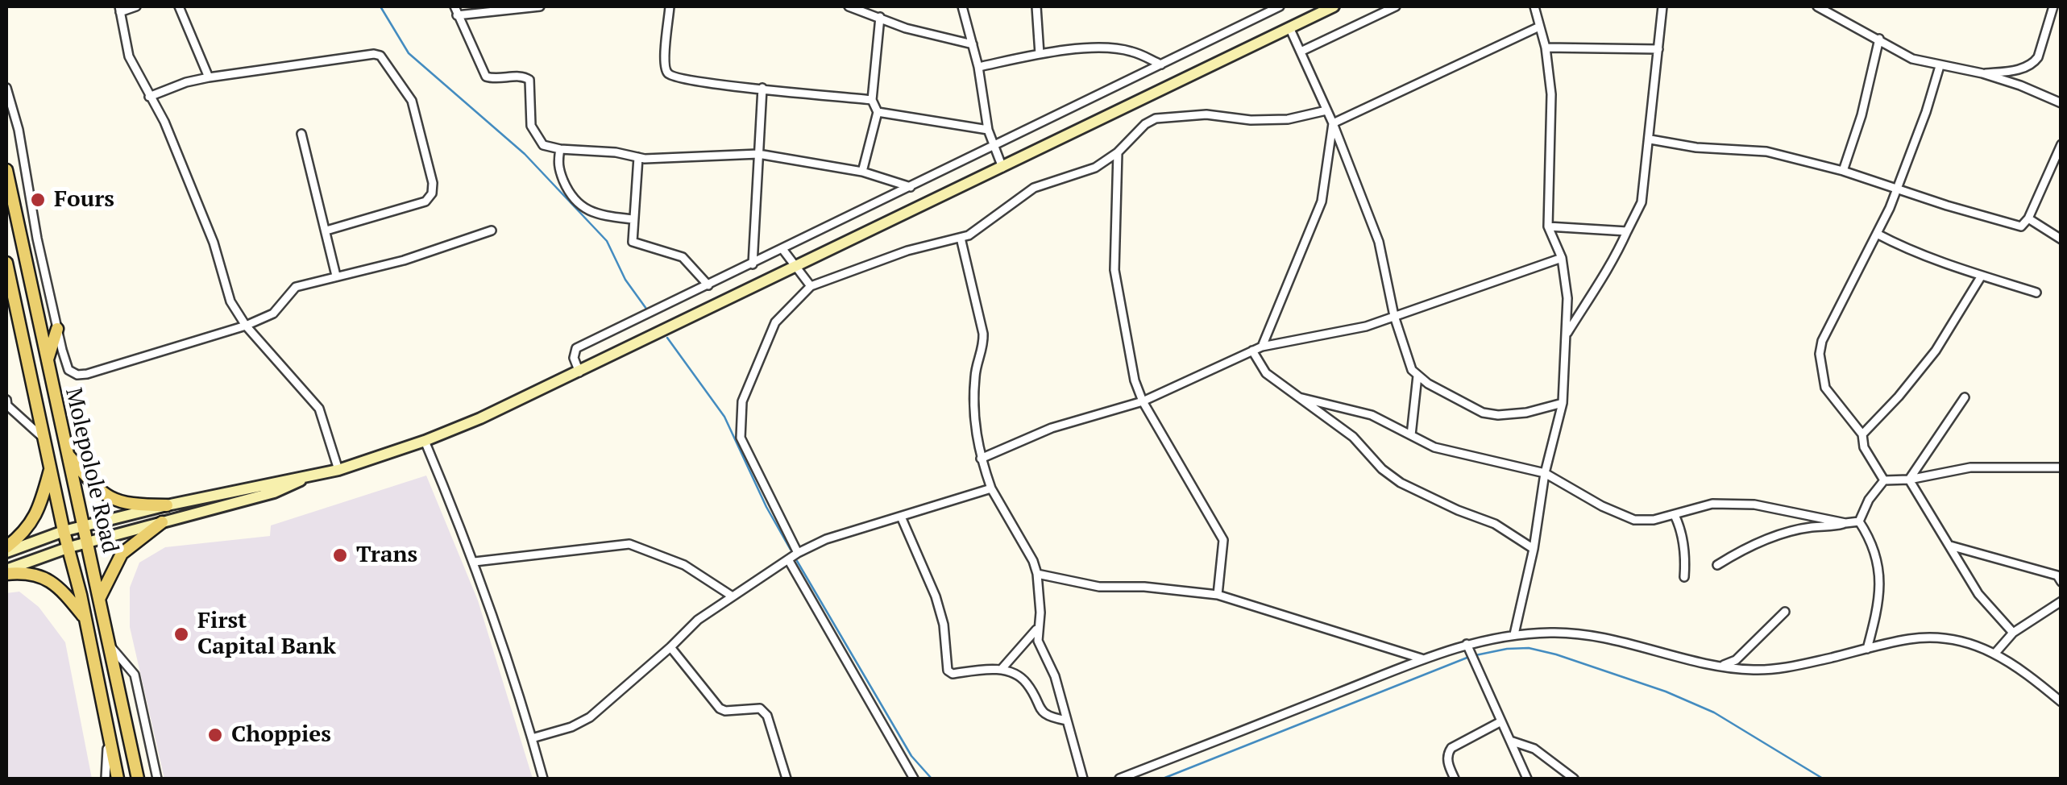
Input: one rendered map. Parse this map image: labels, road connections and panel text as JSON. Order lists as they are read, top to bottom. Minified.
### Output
{"streets":{"main road":["Molepolole Road"]},"places":["Fours","Trans","First Capital Bank","Choppies"]}
